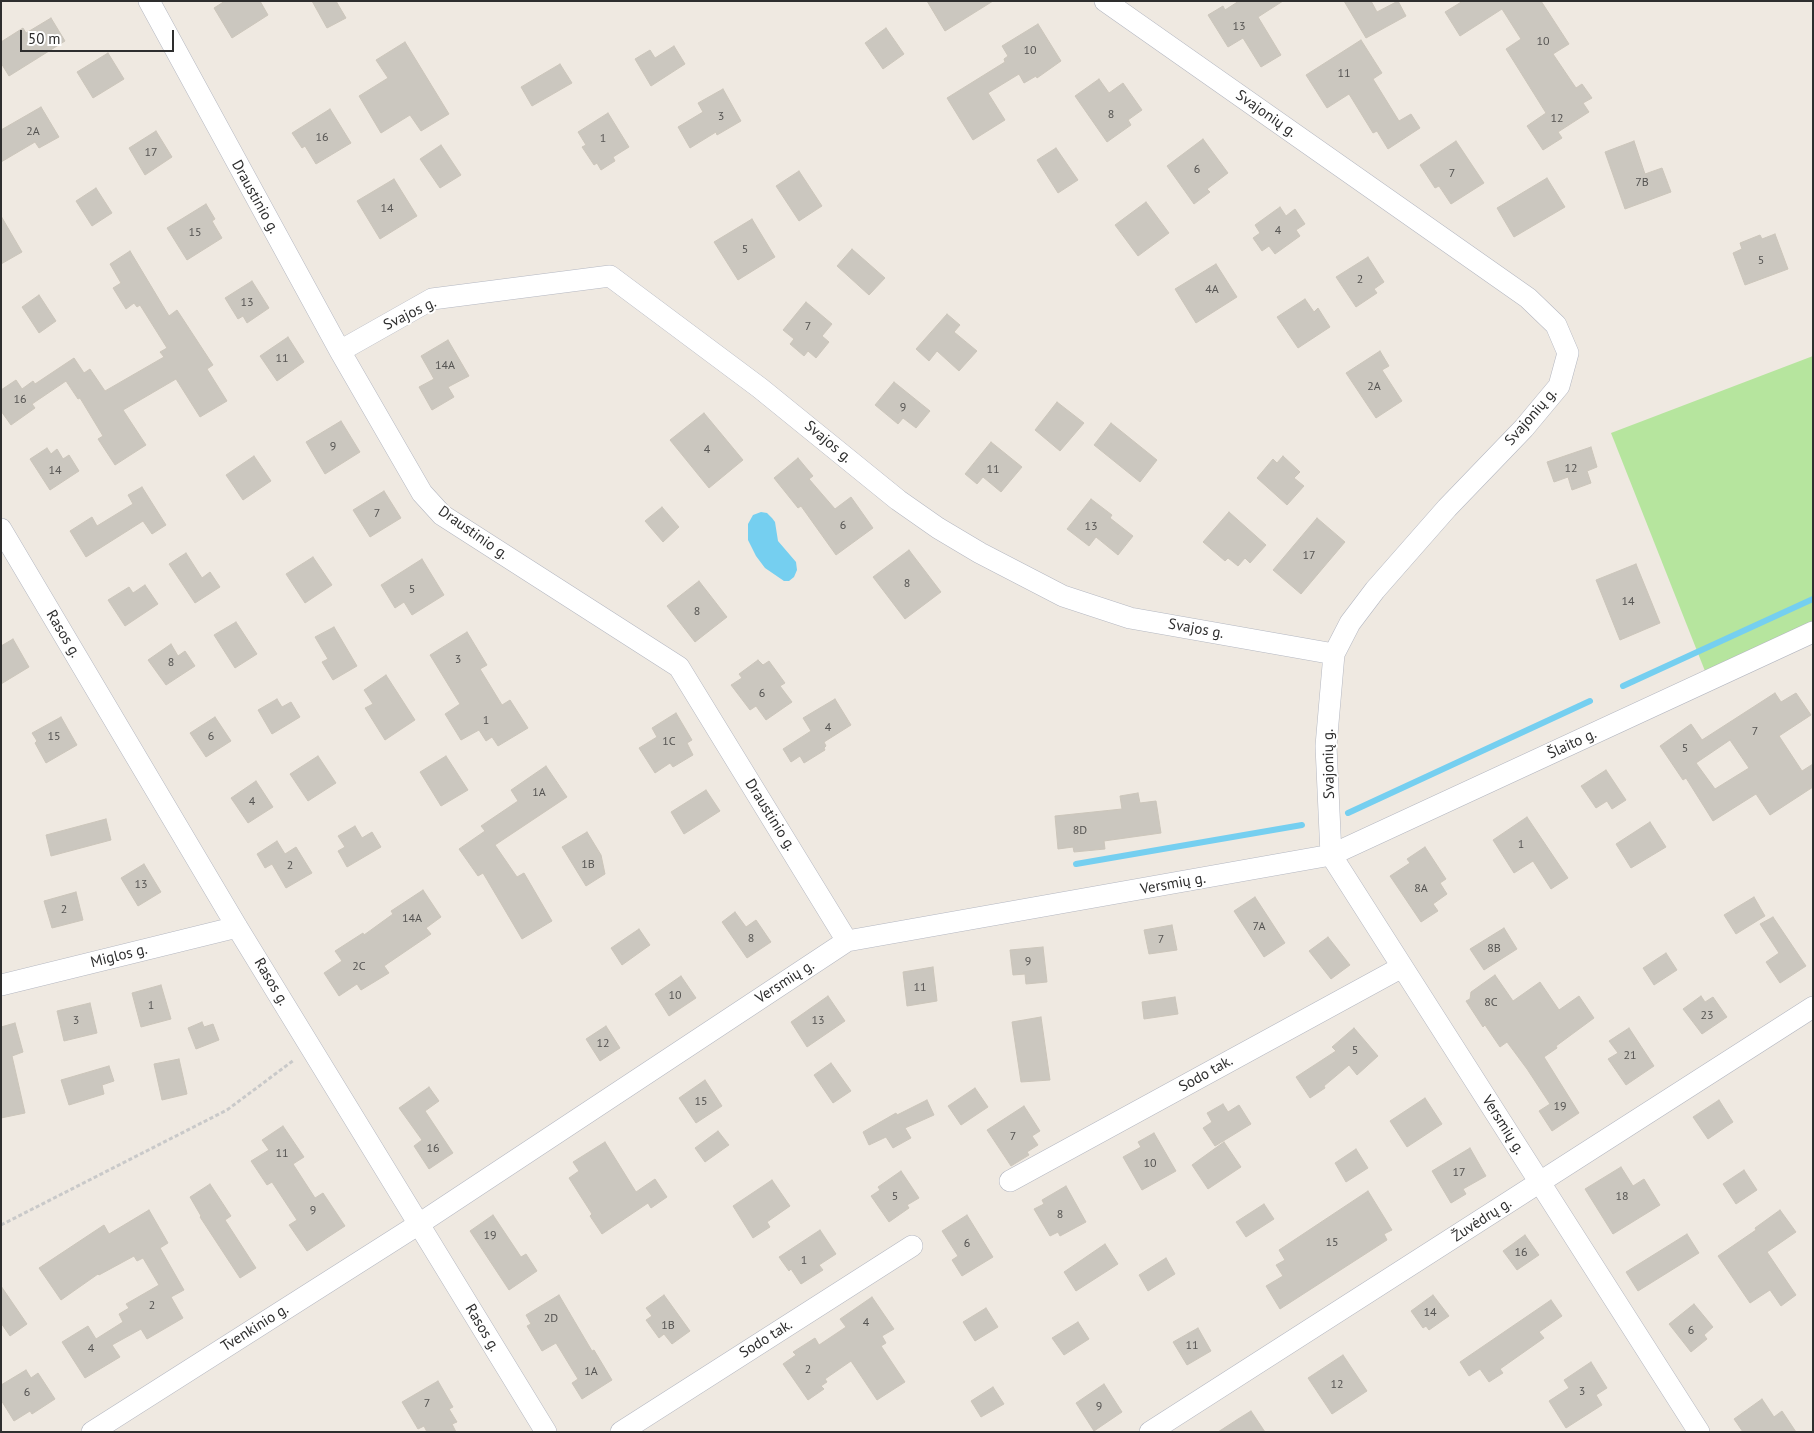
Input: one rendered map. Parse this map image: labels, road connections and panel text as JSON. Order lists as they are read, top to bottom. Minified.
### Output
{"streets":{"street":["Svajonių g.","Draustinio g.","Svajos g.","Rasos g.","Šlaito g.","Versmių g.","Miglos g.","Sodo tak.","Žuvėdrų g.","Tvenkinio g."]},"crossings":[["Svajonių g.","Svajos g."],["Svajonių g.","Šlaito g."],["Svajonių g.","Versmių g."],["Draustinio g.","Svajos g."],["Draustinio g.","Versmių g."],["Rasos g.","Versmių g."],["Rasos g.","Miglos g."],["Rasos g.","Tvenkinio g."],["Šlaito g.","Versmių g."],["Versmių g.","Sodo tak."],["Versmių g.","Žuvėdrų g."],["Versmių g.","Tvenkinio g."]],"house_numbers":["13","10","10","11","8","3","12","2A","16","1","17","6","7","7B","14","4","15","5","5","2","4A","13","7","11","14A","2A","16","9","9","4","12","11","14","7","6","13","17","8","5","14","8","3","8","6","1","4","7","15","6","1C","5","1A","4","8D","1","1B","2","13","8A","2","14A","7A","8","7","8B","9","2C","11","10","8C","1","23","3","13","12","5","21","15","19","7","16","11","10","17","5","18","9","8","19","15","6","16","1","2","14","2D","4","1B","6","11","4","2","1A","12","3","6","7","9"],"scale_bar":"50 m"}
